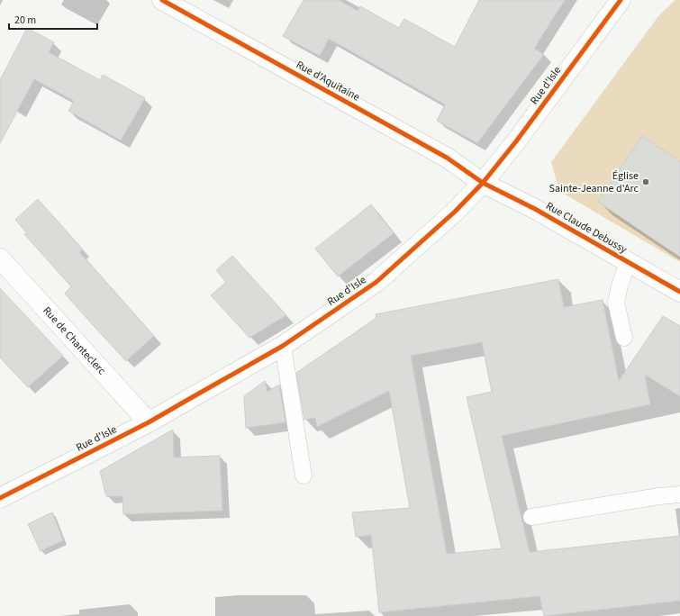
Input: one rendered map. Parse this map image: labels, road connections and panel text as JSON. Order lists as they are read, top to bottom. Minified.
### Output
{"streets":{"street":["Rue d'Aquitaine","Rue d'Isle","Rue Claude Debussy","Rue de Chanteclerc"]},"crossings":[["Rue d'Aquitaine","Rue d'Isle"],["Rue d'Aquitaine","Rue Claude Debussy"],["Rue d'Isle","Rue Claude Debussy"],["Rue d'Isle","Rue de Chanteclerc"]],"places":["Église Sainte-Jeanne d'Arc"],"scale_bar":"20 m"}
